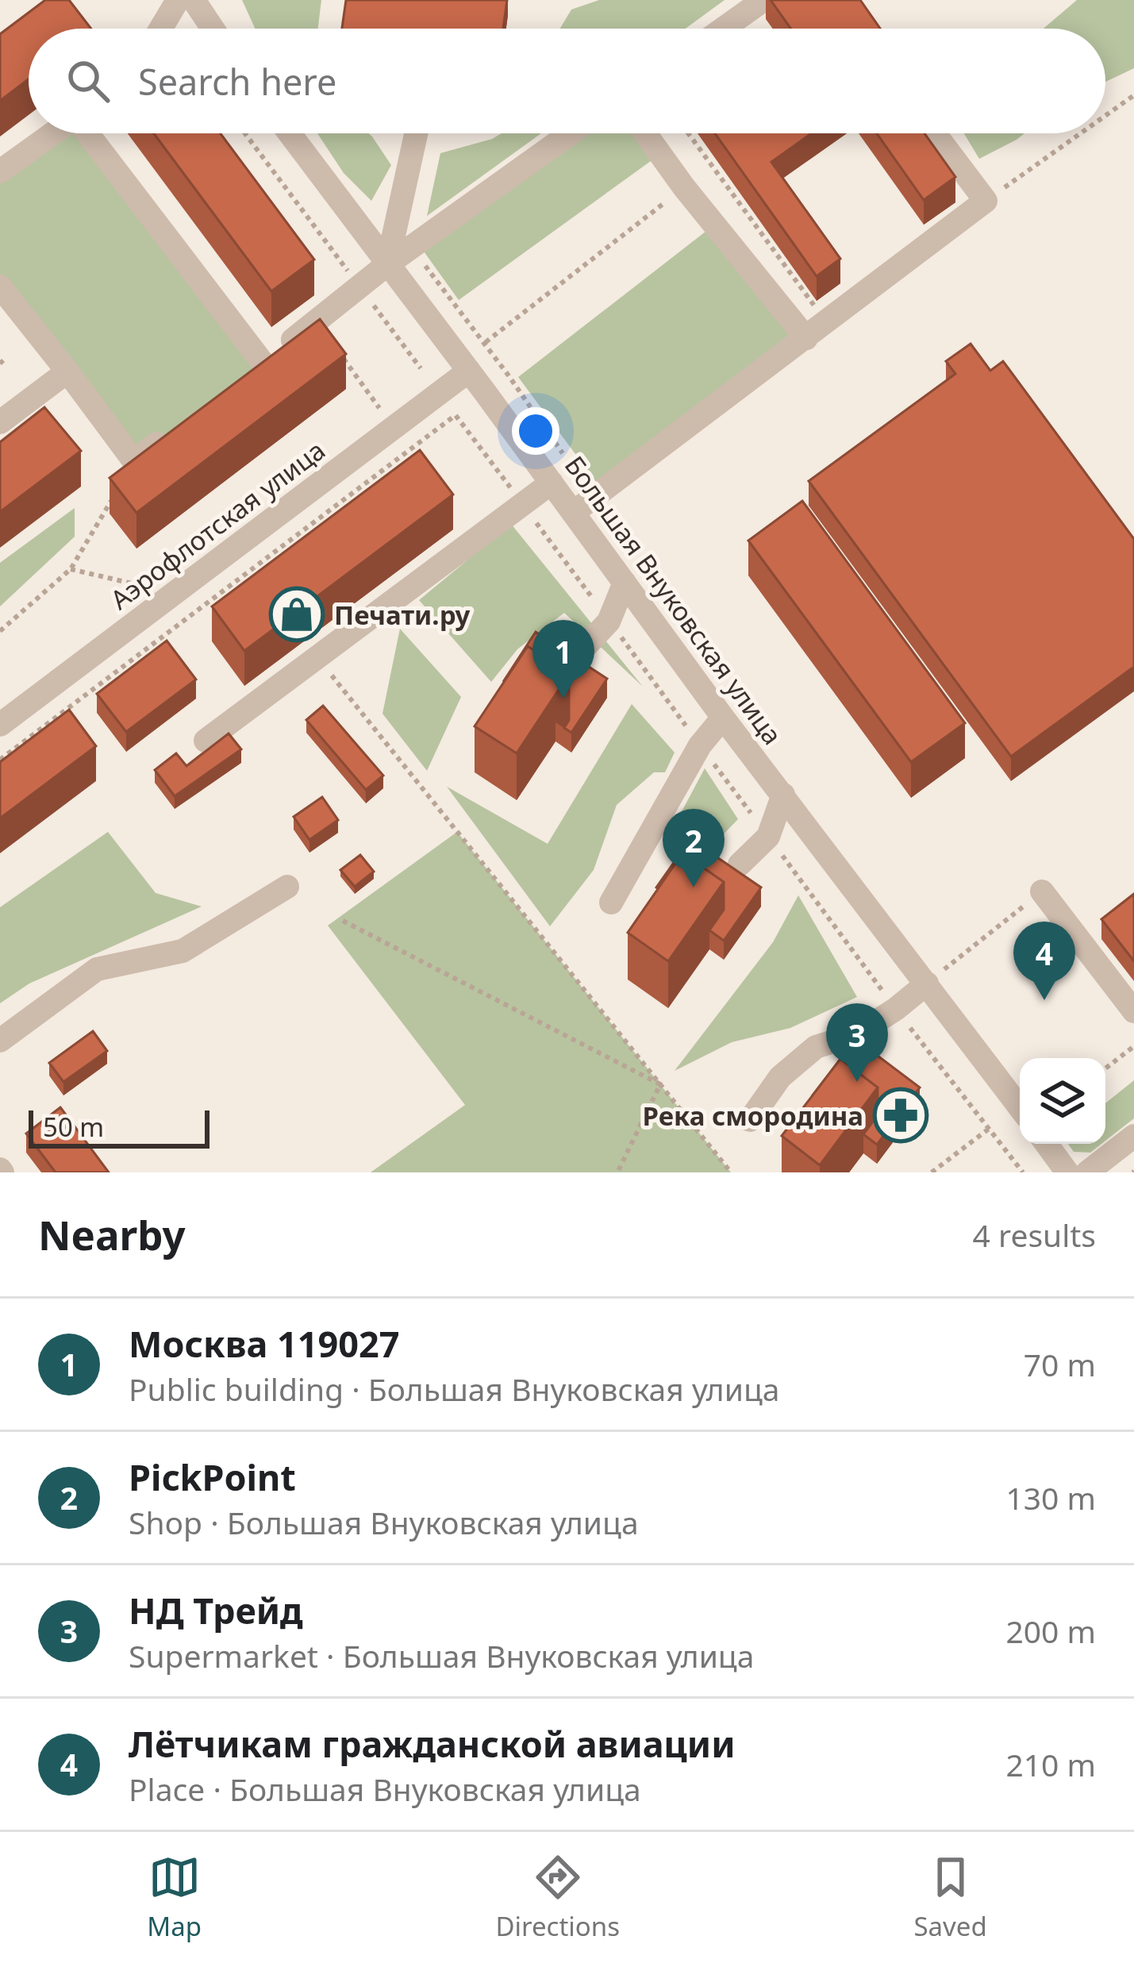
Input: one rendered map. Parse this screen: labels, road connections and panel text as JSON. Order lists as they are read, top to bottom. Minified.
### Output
{"streets":{"street":["Аэрофлотская улица","Большая Внуковская улица"]},"crossings":[["Аэрофлотская улица","Большая Внуковская улица"]],"places":{"shop":["Печати.ру"],"pharmacy":["Река смородина"]},"scale_bar":"50 m","page":{"search":"Search here","pins":["1","2","4","3"],"scale":"50 m","heading":["Nearby","4 results"],"list":[{"mark":"1","name":"Москва 119027","note":"Public building · Большая Внуковская улица","value":"70 m"},{"mark":"2","name":"PickPoint","note":"Shop · Большая Внуковская улица","value":"130 m"},{"mark":"3","name":"НД Трейд","note":"Supermarket · Большая Внуковская улица","value":"200 m"},{"mark":"4","name":"Лётчикам гражданской авиации","note":"Place · Большая Внуковская улица","value":"210 m"}],"nav":["Map","Directions","Saved"]}}
